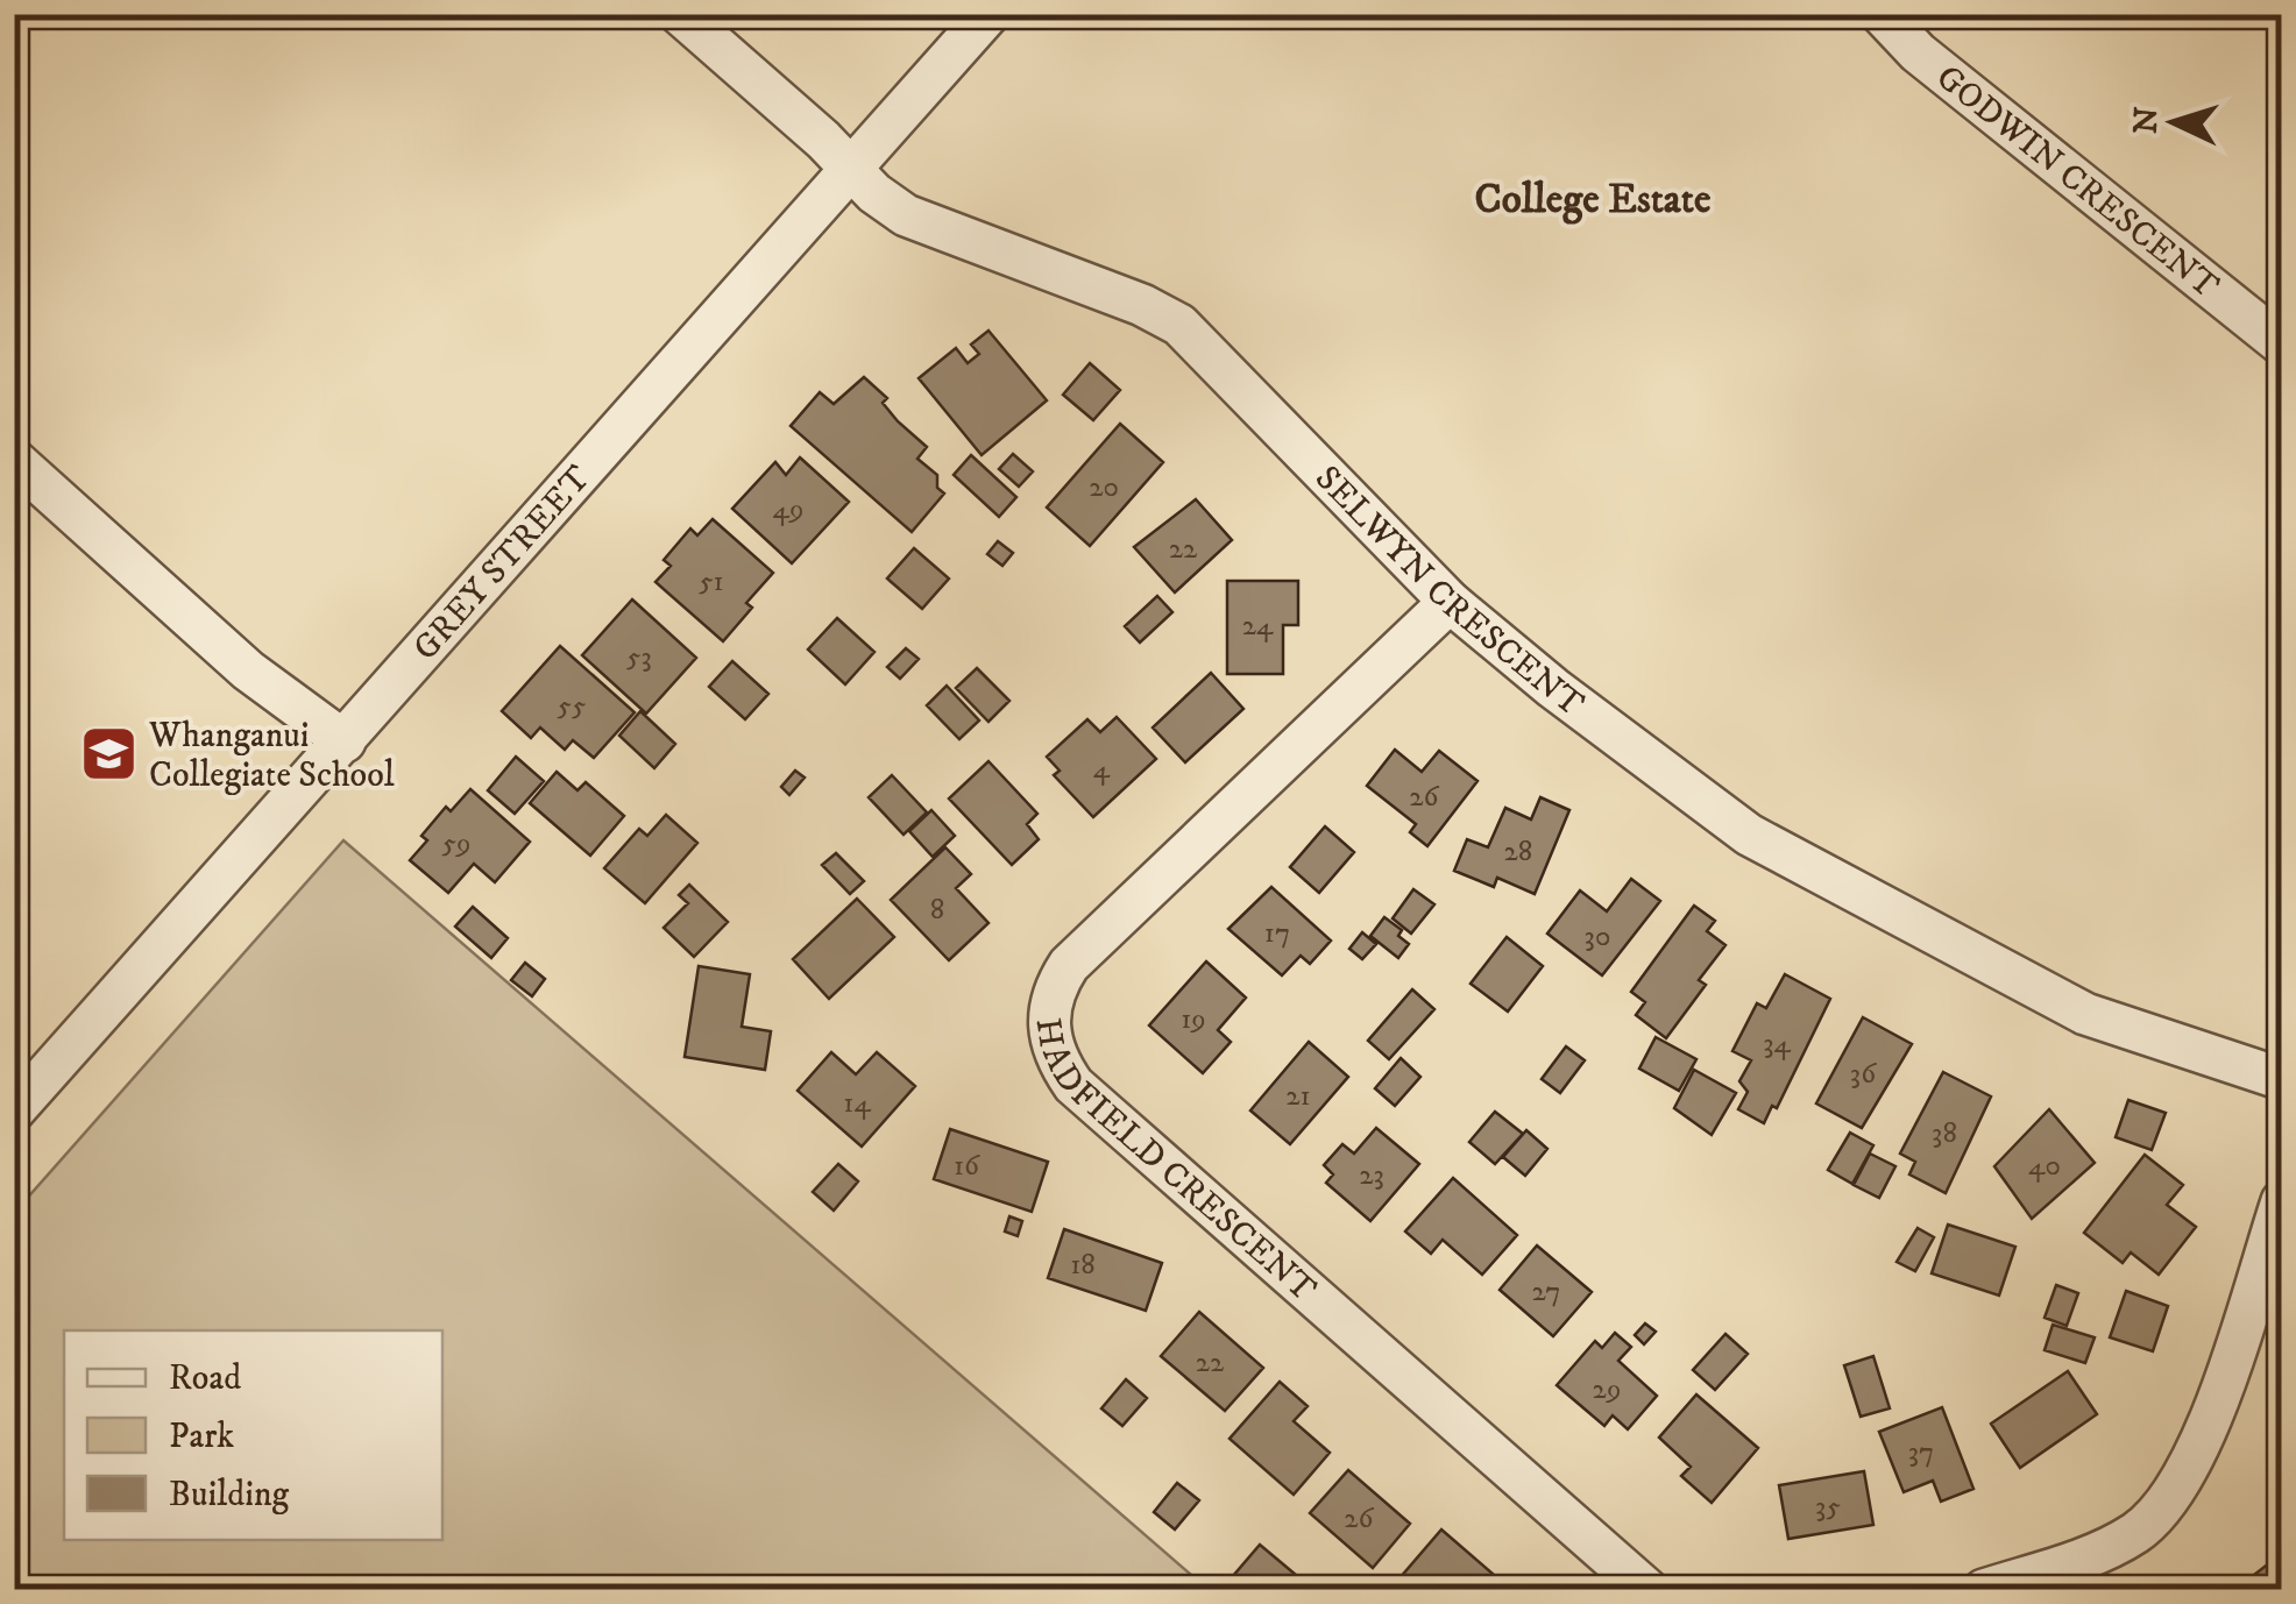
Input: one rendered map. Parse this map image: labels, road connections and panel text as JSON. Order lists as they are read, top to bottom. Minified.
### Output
{"streets":{"street":["GODWIN CRESCENT","GREY STREET","SELWYN CRESCENT","HADFIELD CRESCENT"]},"crossings":[["GREY STREET","SELWYN CRESCENT"],["SELWYN CRESCENT","HADFIELD CRESCENT"]],"districts":["College Estate"],"places":{"school or university":["Whanganui Collegiate School"]},"house_numbers":["20","49","22","51","24","53","55","4","26","59","28","8","17","30","19","34","36","21","14","38","16","40","23","18","27","22","29","37","35","26"],"legend":["Road","Park","Building"],"north":"left"}
